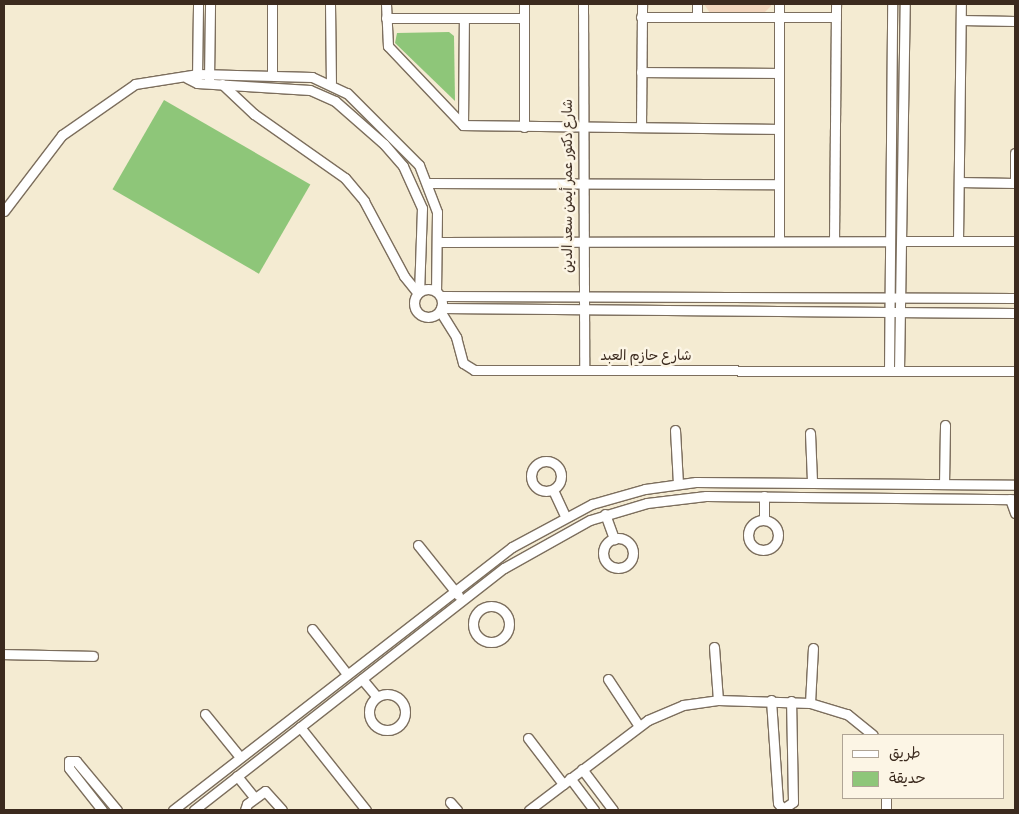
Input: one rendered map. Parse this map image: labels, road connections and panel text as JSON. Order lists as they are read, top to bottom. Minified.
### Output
{"streets":{"street":["شارع دكتور عمر أيمن سعد الدين","شارع حازم العبد"]},"crossings":[["شارع دكتور عمر أيمن سعد الدين","شارع حازم العبد"]],"legend":["طريق","حديقة"]}
